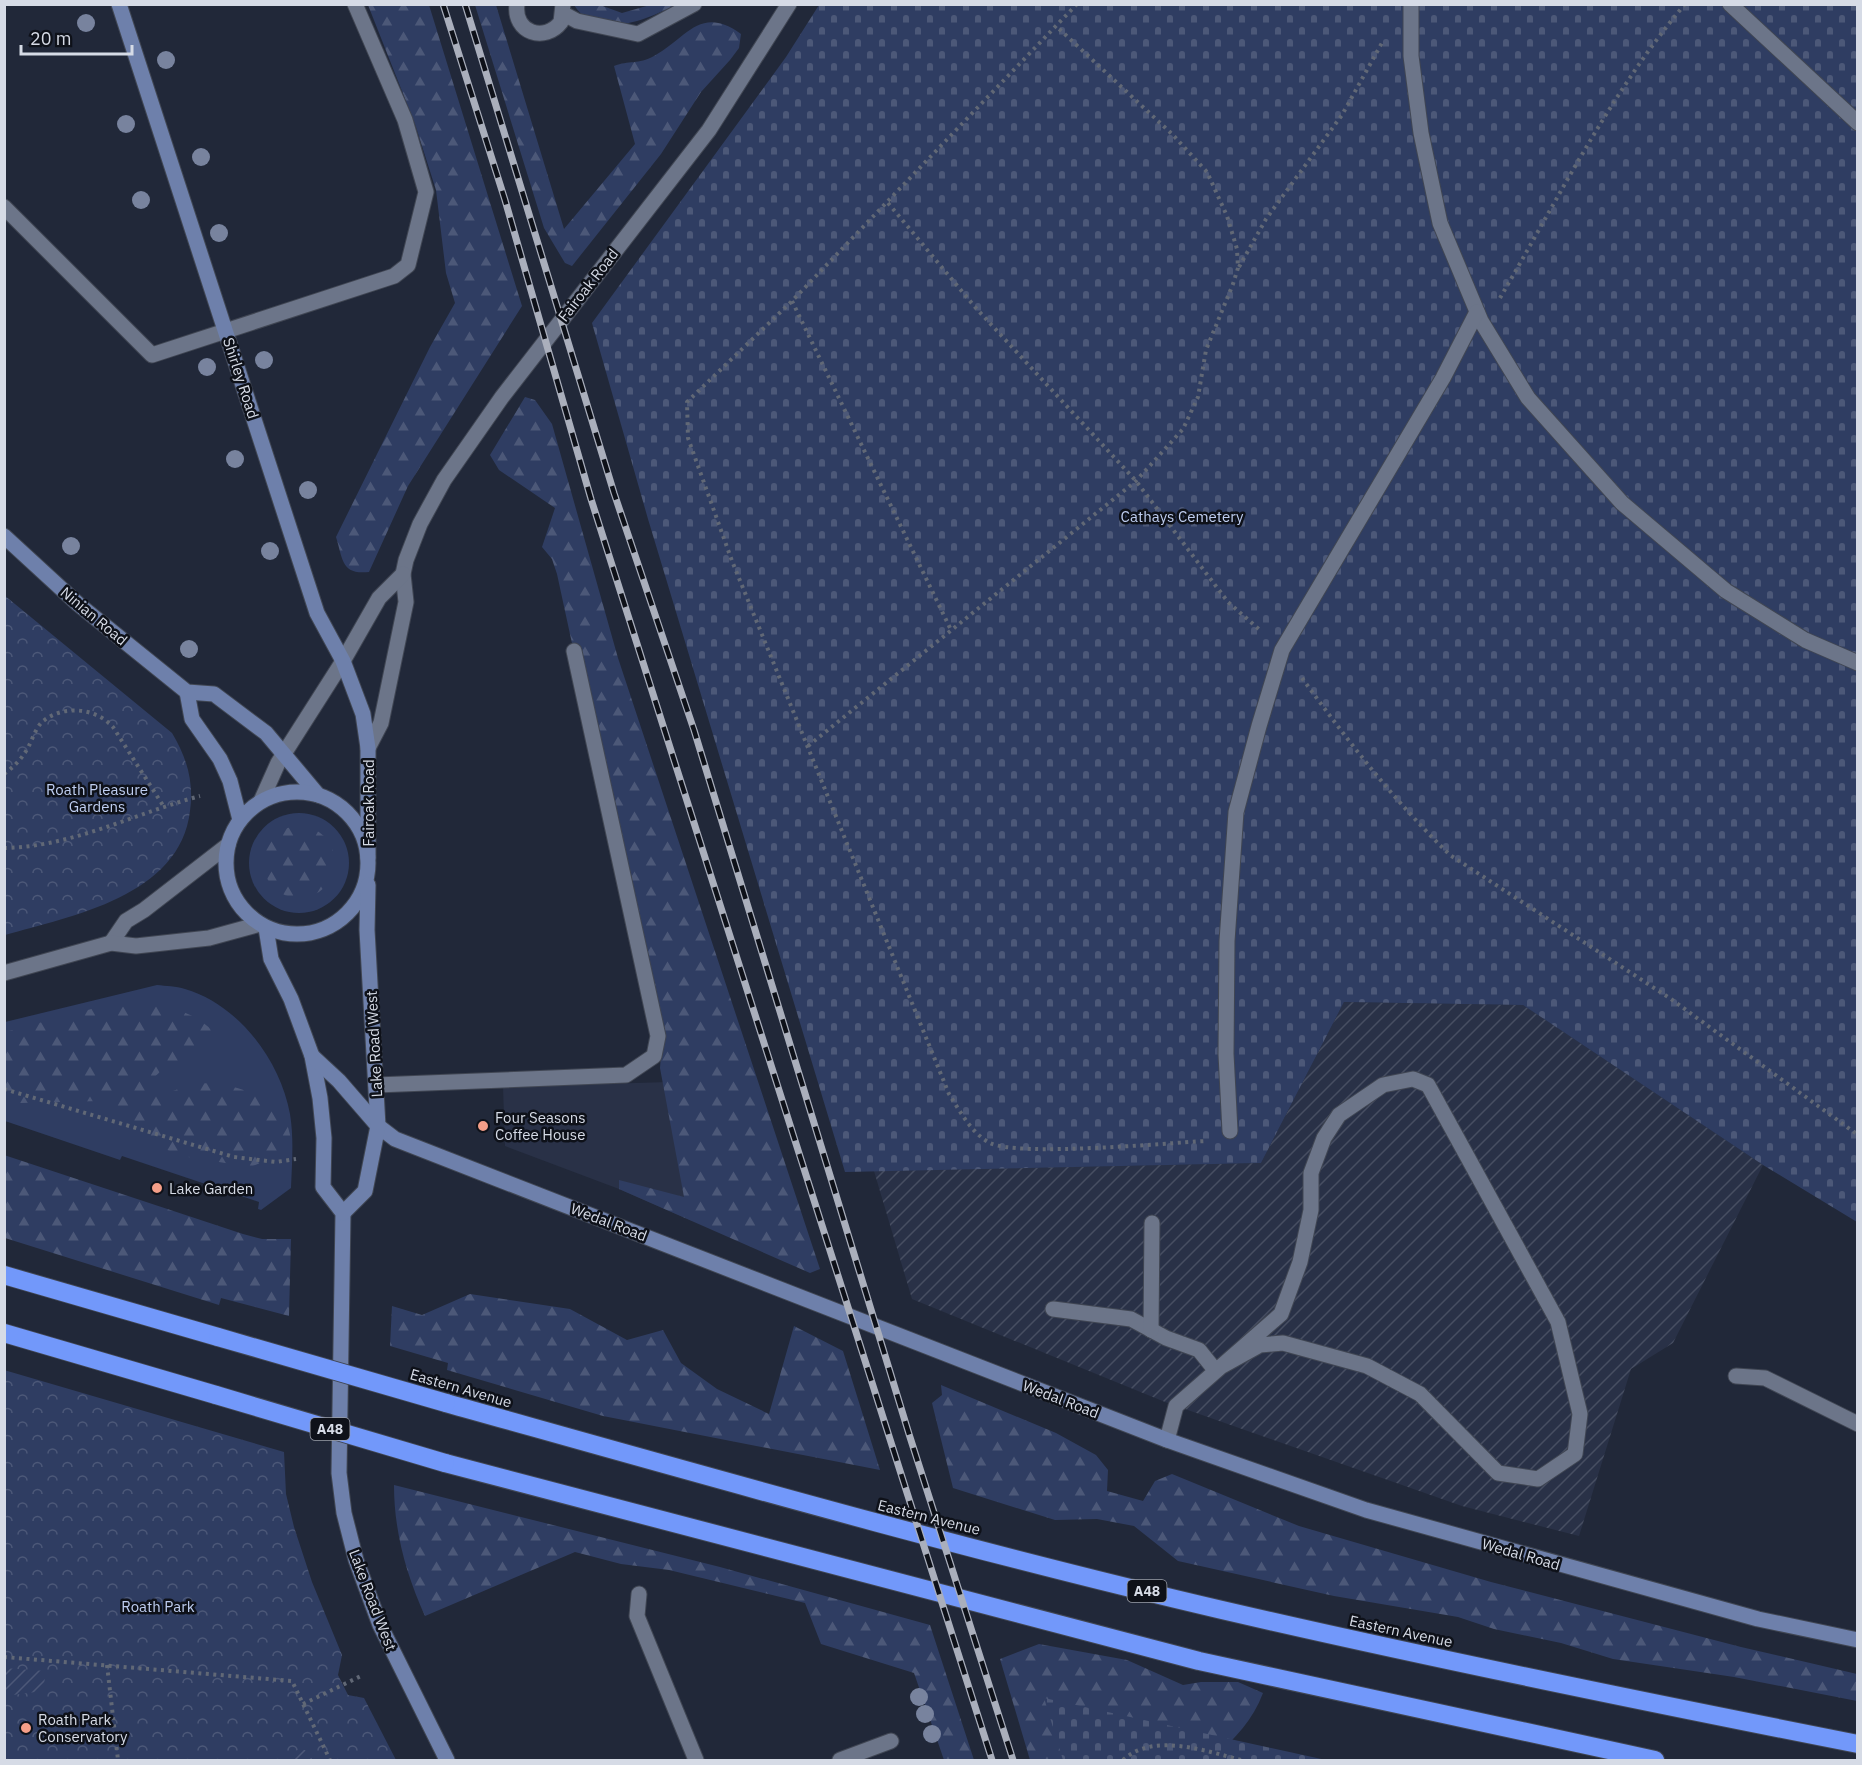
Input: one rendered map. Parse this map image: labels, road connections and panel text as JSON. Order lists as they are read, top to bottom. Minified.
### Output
{"streets":{"highway":["Eastern Avenue","A48"],"street":["Fairoak Road","Shirley Road","Ninian Road","Lake Road West","Wedal Road"]},"crossings":[["Fairoak Road","Shirley Road"],["Fairoak Road","Lake Road West"],["Lake Road West","Wedal Road"]],"parks":["Cathays Cemetery","Roath Pleasure Gardens","Roath Park"],"places":["Four Seasons Coffee House","Lake Garden","Roath Park Conservatory"],"scale_bar":"20 m"}
